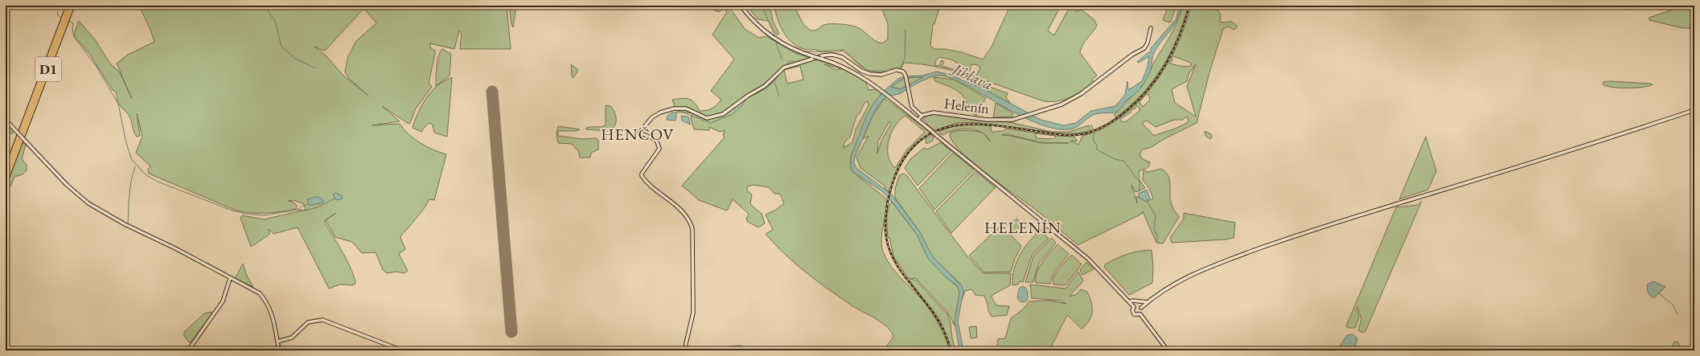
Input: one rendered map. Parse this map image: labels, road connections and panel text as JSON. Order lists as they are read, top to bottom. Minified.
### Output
{"streets":{"highway":["D1"],"main road":["Helenín"]},"districts":["HENČOV","HELENÍN"],"water":["Jihlava"]}
